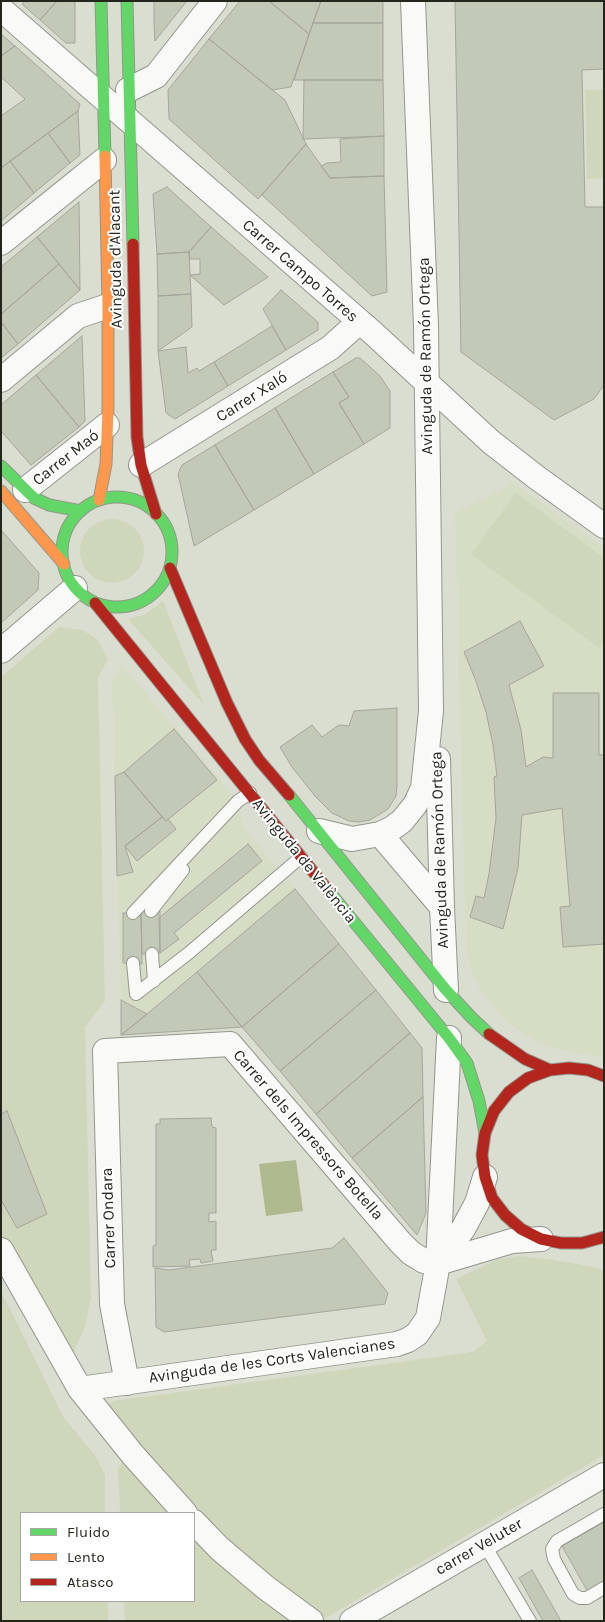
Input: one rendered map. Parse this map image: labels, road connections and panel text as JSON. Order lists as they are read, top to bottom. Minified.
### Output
{"streets":{"main road":["Avinguda d'Alacant","Avinguda de València"],"street":["Carrer Campo Torres","Avinguda de Ramón Ortega","Carrer Xaló","Carrer Maó","Carrer dels Impressors Botella","Carrer Ondara","Avinguda de les Corts Valencianes","carrer Veluter"]},"crossings":[["Avinguda d'Alacant","Carrer Campo Torres"],["Avinguda d'Alacant","Carrer Xaló"],["Avinguda d'Alacant","Carrer Maó"],["Avinguda d'Alacant","Avinguda de València"],["Carrer Campo Torres","Avinguda de Ramón Ortega"],["Carrer Campo Torres","Carrer Xaló"],["Avinguda de Ramón Ortega","Avinguda de València"],["Carrer dels Impressors Botella","Carrer Ondara"],["Carrer dels Impressors Botella","Avinguda de les Corts Valencianes"],["Carrer Ondara","Avinguda de les Corts Valencianes"]],"legend":["Fluido","Lento","Atasco"]}
